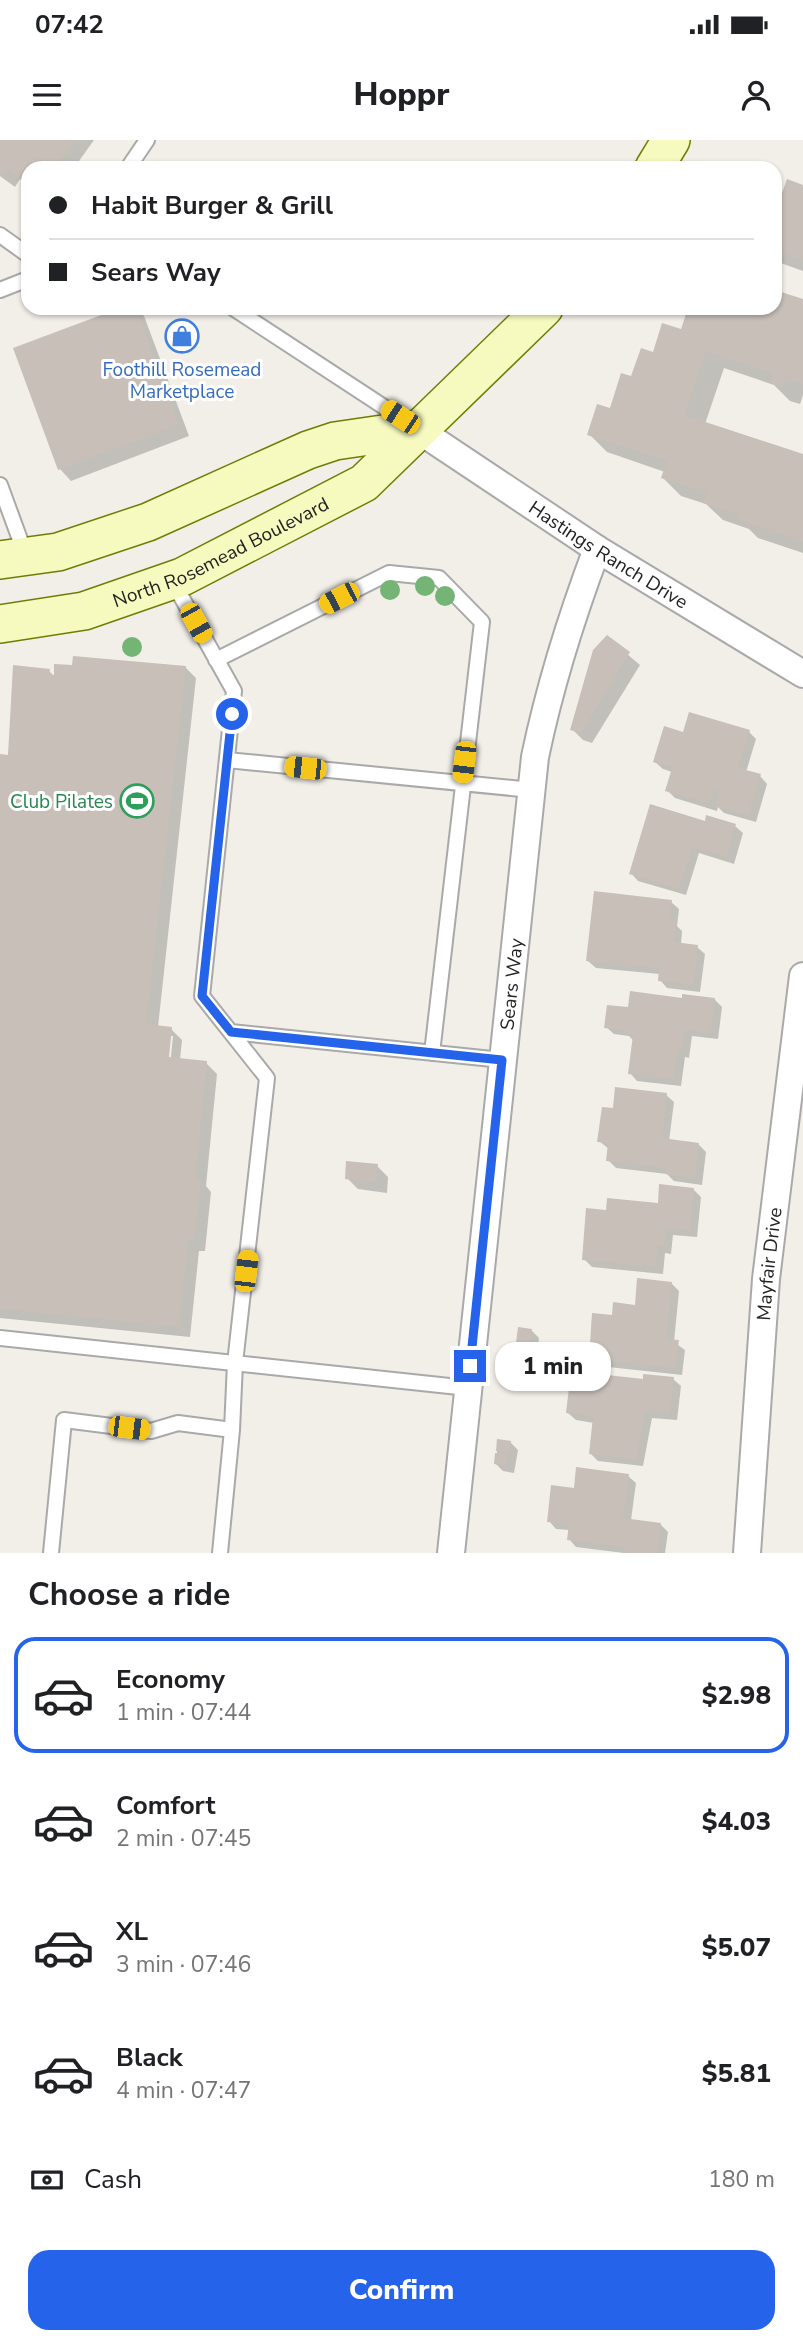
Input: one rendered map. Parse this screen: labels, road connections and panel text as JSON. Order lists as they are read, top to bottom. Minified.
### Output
{"streets":{"main road":["North Rosemead Boulevard"],"street":["Hastings Ranch Drive","Sears Way","Mayfair Drive"]},"crossings":[["North Rosemead Boulevard","Hastings Ranch Drive"],["Hastings Ranch Drive","Sears Way"]],"places":{"shop":["Foothill Rosemead Marketplace"],"sports":["Club Pilates"]},"page":{"status":"07:42","header":"Hoppr","banner":["Habit Burger & Grill","Sears Way"],"bubble":"1 min","heading":"Choose a ride","list":[{"name":"Economy","note":"1 min · 07:44","value":"$2.98"},{"name":"Comfort","note":"2 min · 07:45","value":"$4.03"},{"name":"XL","note":"3 min · 07:46","value":"$5.07"},{"name":"Black","note":"4 min · 07:47","value":"$5.81"}],"pay":["Cash","180 m"],"buttons":"Confirm"}}
